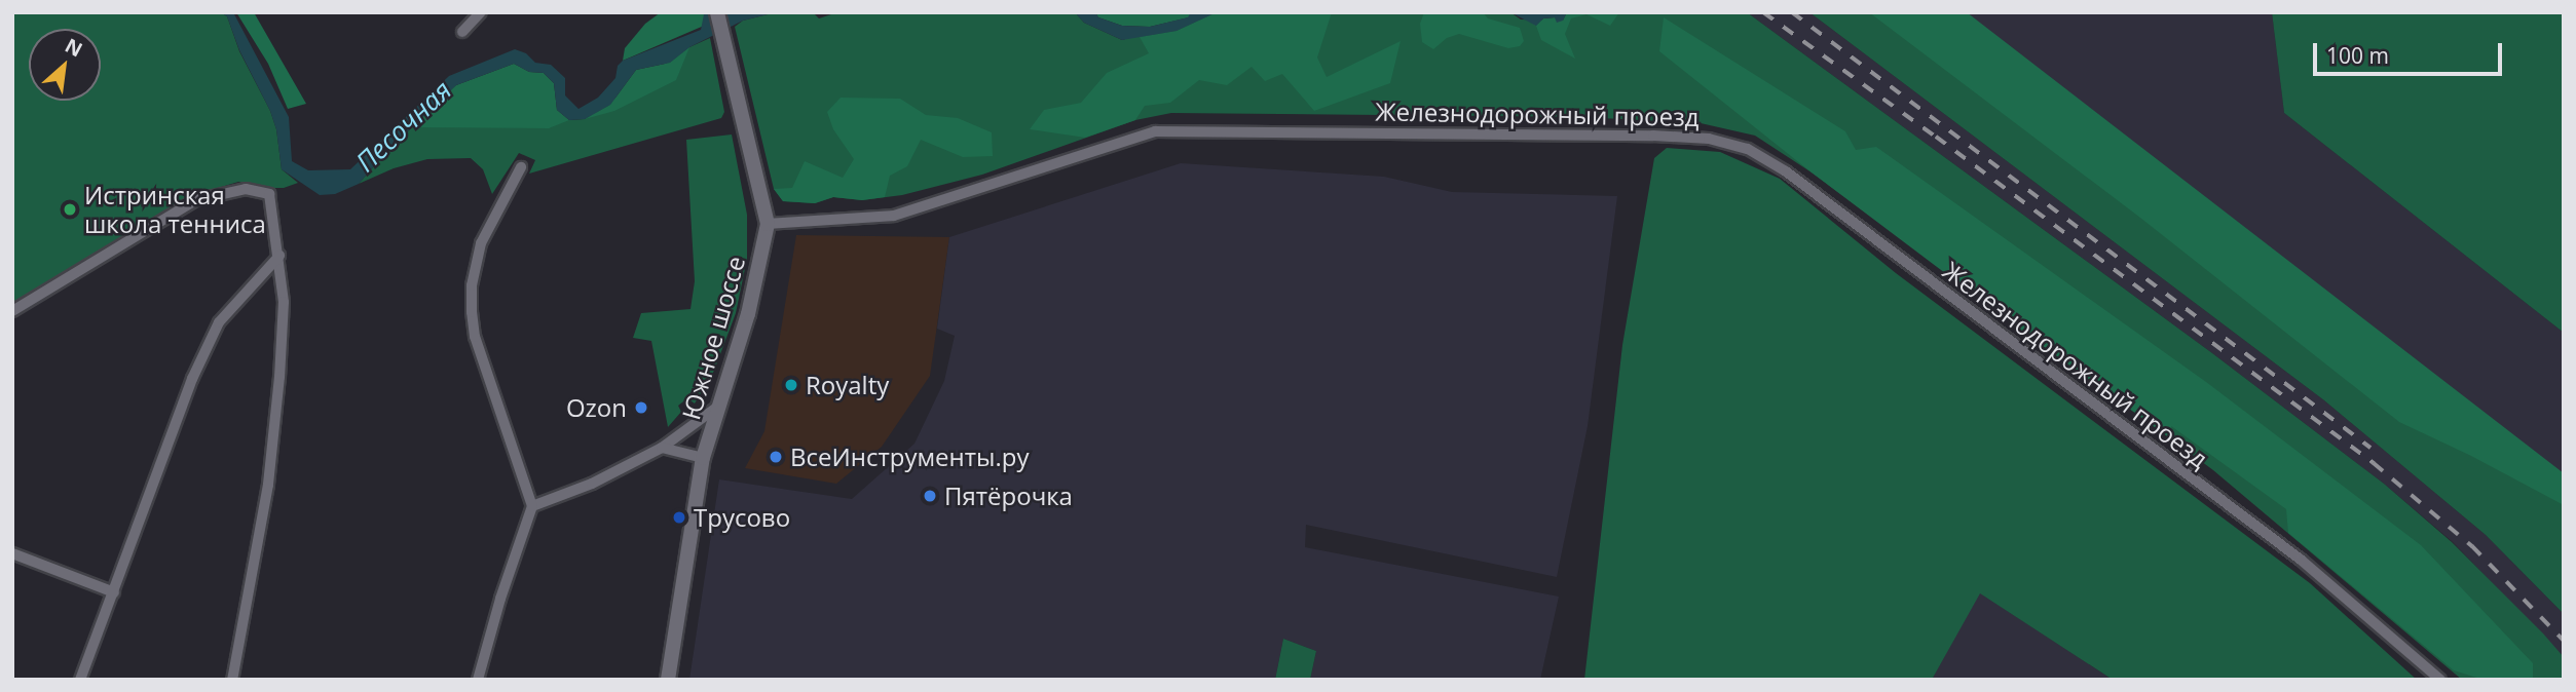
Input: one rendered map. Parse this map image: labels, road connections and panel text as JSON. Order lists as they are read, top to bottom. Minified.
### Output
{"streets":{"main road":["Южное шоссе"],"street":["Железнодорожный проезд"]},"crossings":[["Железнодорожный проезд","Южное шоссе"]],"water":["Песочная"],"places":["Истринская школа тенниса","Royalty","Ozon","ВсеИнструменты.ру","Пятёрочка","Трусово"],"scale_bar":"100 m","north":"top right"}
